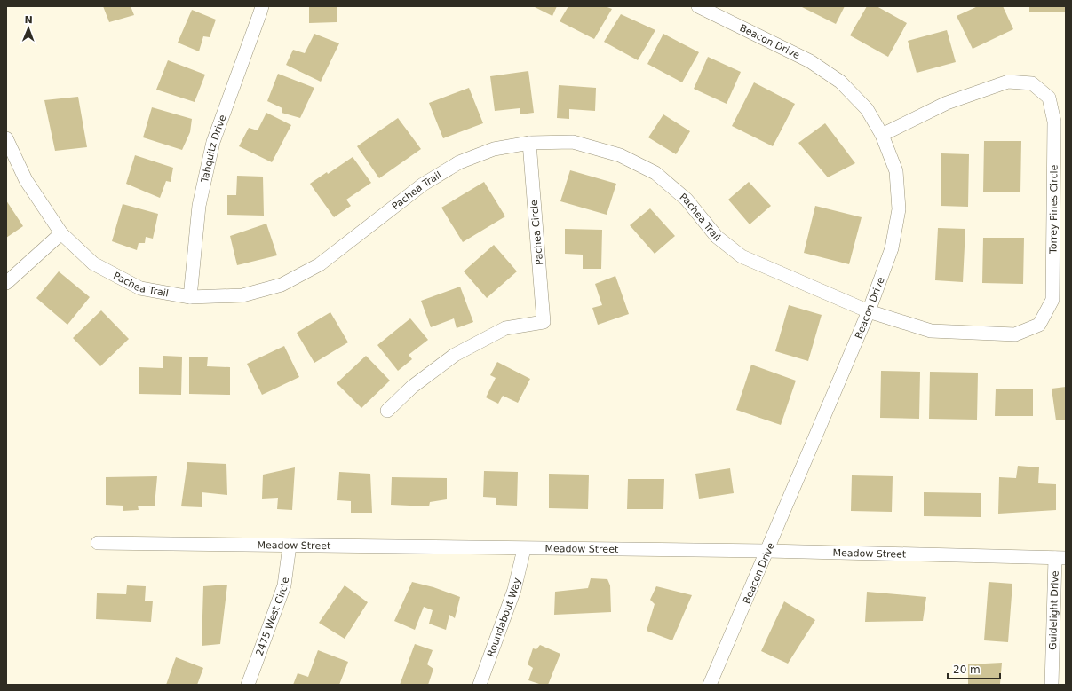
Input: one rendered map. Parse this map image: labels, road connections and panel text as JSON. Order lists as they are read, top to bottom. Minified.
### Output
{"streets":{"street":["Beacon Drive","Tahquitz Drive","Pachea Trail","Torrey Pines Circle","Pachea Circle","Meadow Street","Guidelight Drive","2475 West Circle","Roundabout Way"]},"crossings":[["Beacon Drive","Pachea Trail"],["Beacon Drive","Torrey Pines Circle"],["Beacon Drive","Meadow Street"],["Tahquitz Drive","Pachea Trail"],["Pachea Trail","Torrey Pines Circle"],["Pachea Trail","Pachea Circle"],["Meadow Street","Guidelight Drive"],["Meadow Street","2475 West Circle"],["Meadow Street","Roundabout Way"]],"scale_bar":"20 m","north":"top"}
